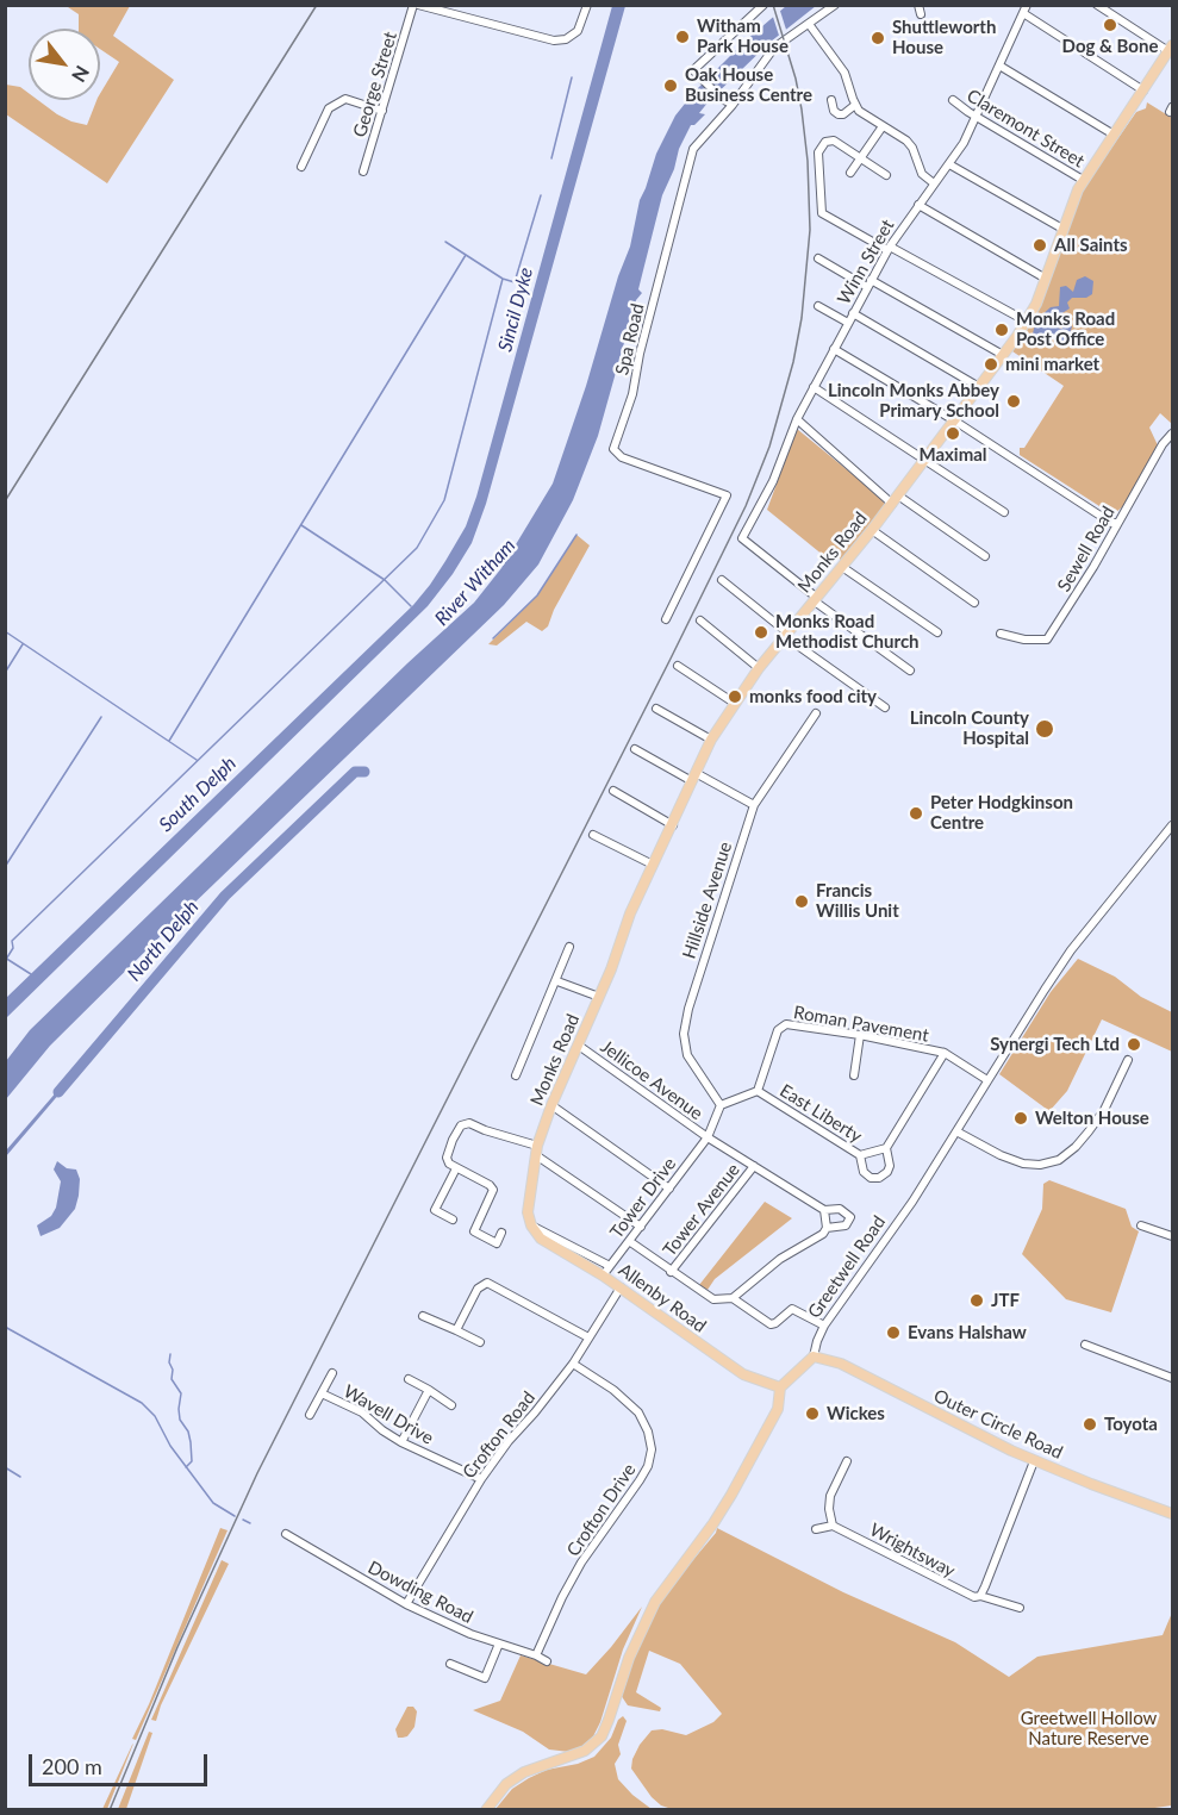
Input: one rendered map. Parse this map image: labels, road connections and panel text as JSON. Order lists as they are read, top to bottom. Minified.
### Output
{"streets":{"main road":["Monks Road","Greetwell Road","Allenby Road","Outer Circle Road"],"street":["George Street","Claremont Street","Winn Street","Spa Road","Sewell Road","Hillside Avenue","Roman Pavement","Jellicoe Avenue","East Liberty","Tower Drive","Tower Avenue","Wavell Drive","Crofton Road","Crofton Drive","Wrightsway","Dowding Road"]},"crossings":[["Claremont Street","Winn Street"],["Claremont Street","Monks Road"],["Winn Street","Monks Road"],["Monks Road","Jellicoe Avenue"],["Monks Road","Allenby Road"],["Roman Pavement","East Liberty"],["Roman Pavement","Greetwell Road"],["Jellicoe Avenue","Tower Drive"],["Jellicoe Avenue","Tower Avenue"],["Tower Drive","Allenby Road"],["Greetwell Road","Allenby Road"],["Greetwell Road","Outer Circle Road"],["Allenby Road","Crofton Road"],["Wavell Drive","Crofton Road"],["Crofton Road","Crofton Drive"],["Crofton Road","Dowding Road"],["Crofton Drive","Dowding Road"]],"water":["Sincil Dyke","River Witham","South Delph","North Delph"],"parks":["Greetwell Hollow Nature Reserve"],"places":["Dog & Bone","Witham Park House","Shuttleworth House","Oak House Business Centre","All Saints","Monks Road Post Office","mini market","Lincoln Monks Abbey Primary School","Maximal","Monks Road Methodist Church","monks food city","Lincoln County Hospital","Peter Hodgkinson Centre","Francis Willis Unit","Synergi Tech Ltd","Welton House","JTF","Evans Halshaw","Wickes","Toyota"],"scale_bar":"200 m","north":"bottom right"}
